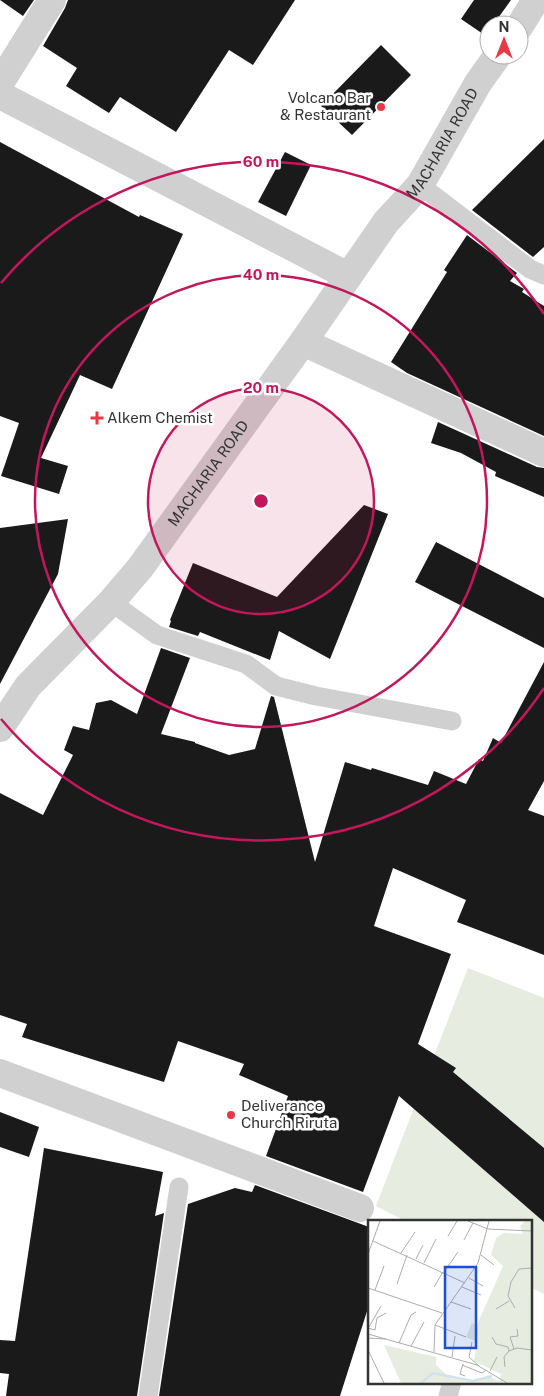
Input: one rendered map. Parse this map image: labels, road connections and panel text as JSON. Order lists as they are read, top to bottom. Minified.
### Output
{"streets":{"street":["MACHARIA ROAD"]},"places":{"other":["Volcano Bar & Restaurant","Deliverance Church Riruta"],"health":["Alkem Chemist"]},"north":"top","rings":["60 m","40 m","20 m"]}
